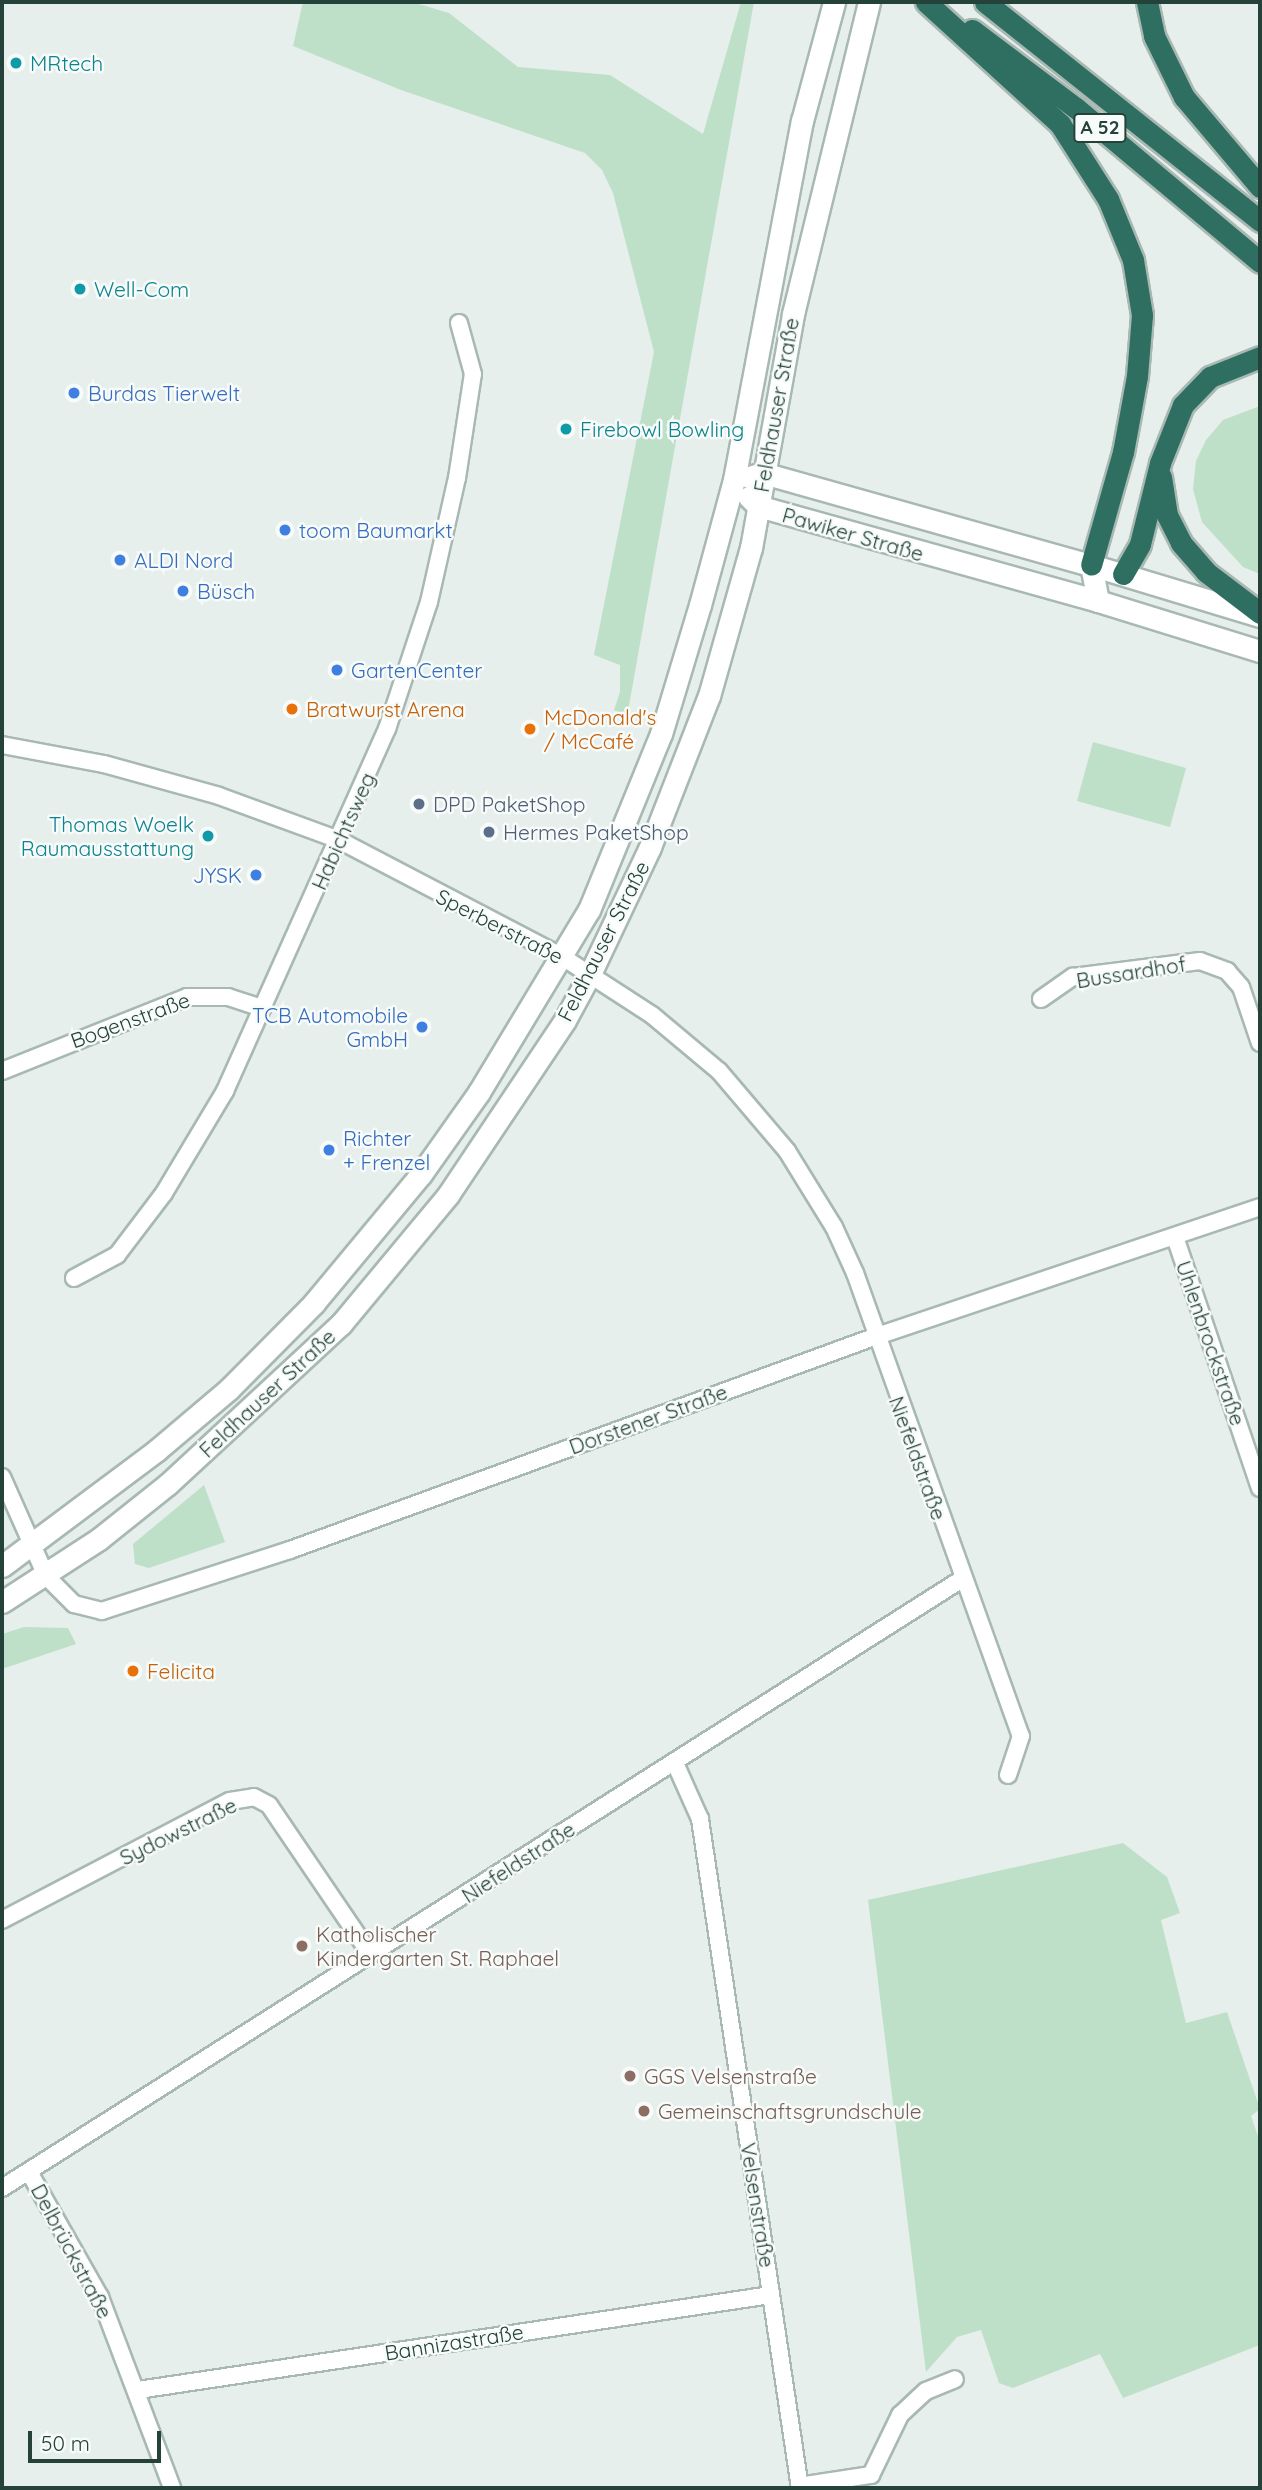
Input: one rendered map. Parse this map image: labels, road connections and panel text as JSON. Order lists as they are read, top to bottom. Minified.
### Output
{"streets":{"highway":["A 52"],"main road":["Feldhauser Straße","Pawiker Straße"],"street":["Habichtsweg","Sperberstraße","Bussardhof","Bogenstraße","Uhlenbrockstraße","Dorstener Straße","Niefeldstraße","Sydowstraße","Velsenstraße","Delbrückstraße","Bannizastraße"]},"crossings":[["Feldhauser Straße","Pawiker Straße"],["Feldhauser Straße","Sperberstraße"],["Feldhauser Straße","Dorstener Straße"],["Habichtsweg","Sperberstraße"],["Habichtsweg","Bogenstraße"],["Sperberstraße","Dorstener Straße"],["Sperberstraße","Niefeldstraße"],["Uhlenbrockstraße","Dorstener Straße"],["Dorstener Straße","Niefeldstraße"],["Niefeldstraße","Sydowstraße"],["Niefeldstraße","Velsenstraße"],["Niefeldstraße","Delbrückstraße"],["Velsenstraße","Bannizastraße"],["Delbrückstraße","Bannizastraße"]],"places":["MRtech","Well-Com","Burdas Tierwelt","Firebowl Bowling","toom Baumarkt","ALDI Nord","Büsch","GartenCenter","Bratwurst Arena","McDonald's / McCafé","DPD PaketShop","Hermes PaketShop","Thomas Woelk Raumausstattung","JYSK","TCB Automobile GmbH","Richter + Frenzel","Felicita","Katholischer Kindergarten St. Raphael","GGS Velsenstraße","Gemeinschaftsgrundschule"],"scale_bar":"50 m"}
